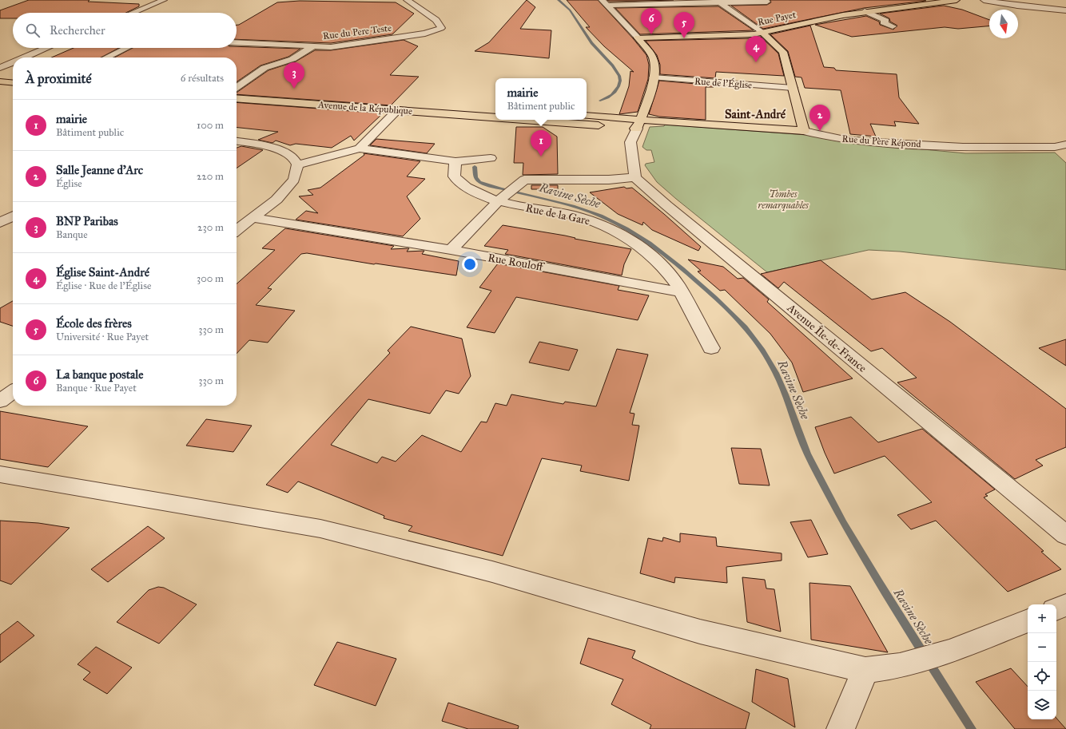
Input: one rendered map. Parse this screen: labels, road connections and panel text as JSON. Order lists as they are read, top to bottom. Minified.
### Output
{"streets":{"main road":["Rue Payet","Avenue de la République","Rue du Père Répond"],"street":["Rue du Pere Teste","Rue de l'Église","Rue de la Gare","Rue Rouloff","Avenue Île-de-France"]},"crossings":[["Avenue de la République","Rue du Père Répond"],["Rue de la Gare","Rue Rouloff"]],"districts":["Saint-André"],"water":["Ravine Sèche"],"parks":["Tombes remarquables"],"north":"bottom","page":{"pins":["6","5","4","3","2","1"],"search":"Rechercher","heading":["À proximité","6 résultats"],"popup":["mairie","Bâtiment public"],"list":[{"mark":"1","name":"mairie","note":"Bâtiment public","value":"100 m"},{"mark":"2","name":"Salle Jeanne d'Arc","note":"Église","value":"220 m"},{"mark":"3","name":"BNP Paribas","note":"Banque","value":"230 m"},{"mark":"4","name":"Église Saint-André","note":"Église · Rue de l'Église","value":"300 m"},{"mark":"5","name":"École des frères","note":"Université · Rue Payet","value":"330 m"},{"mark":"6","name":"La banque postale","note":"Banque · Rue Payet","value":"330 m"}],"map_buttons":["+","−"]}}
